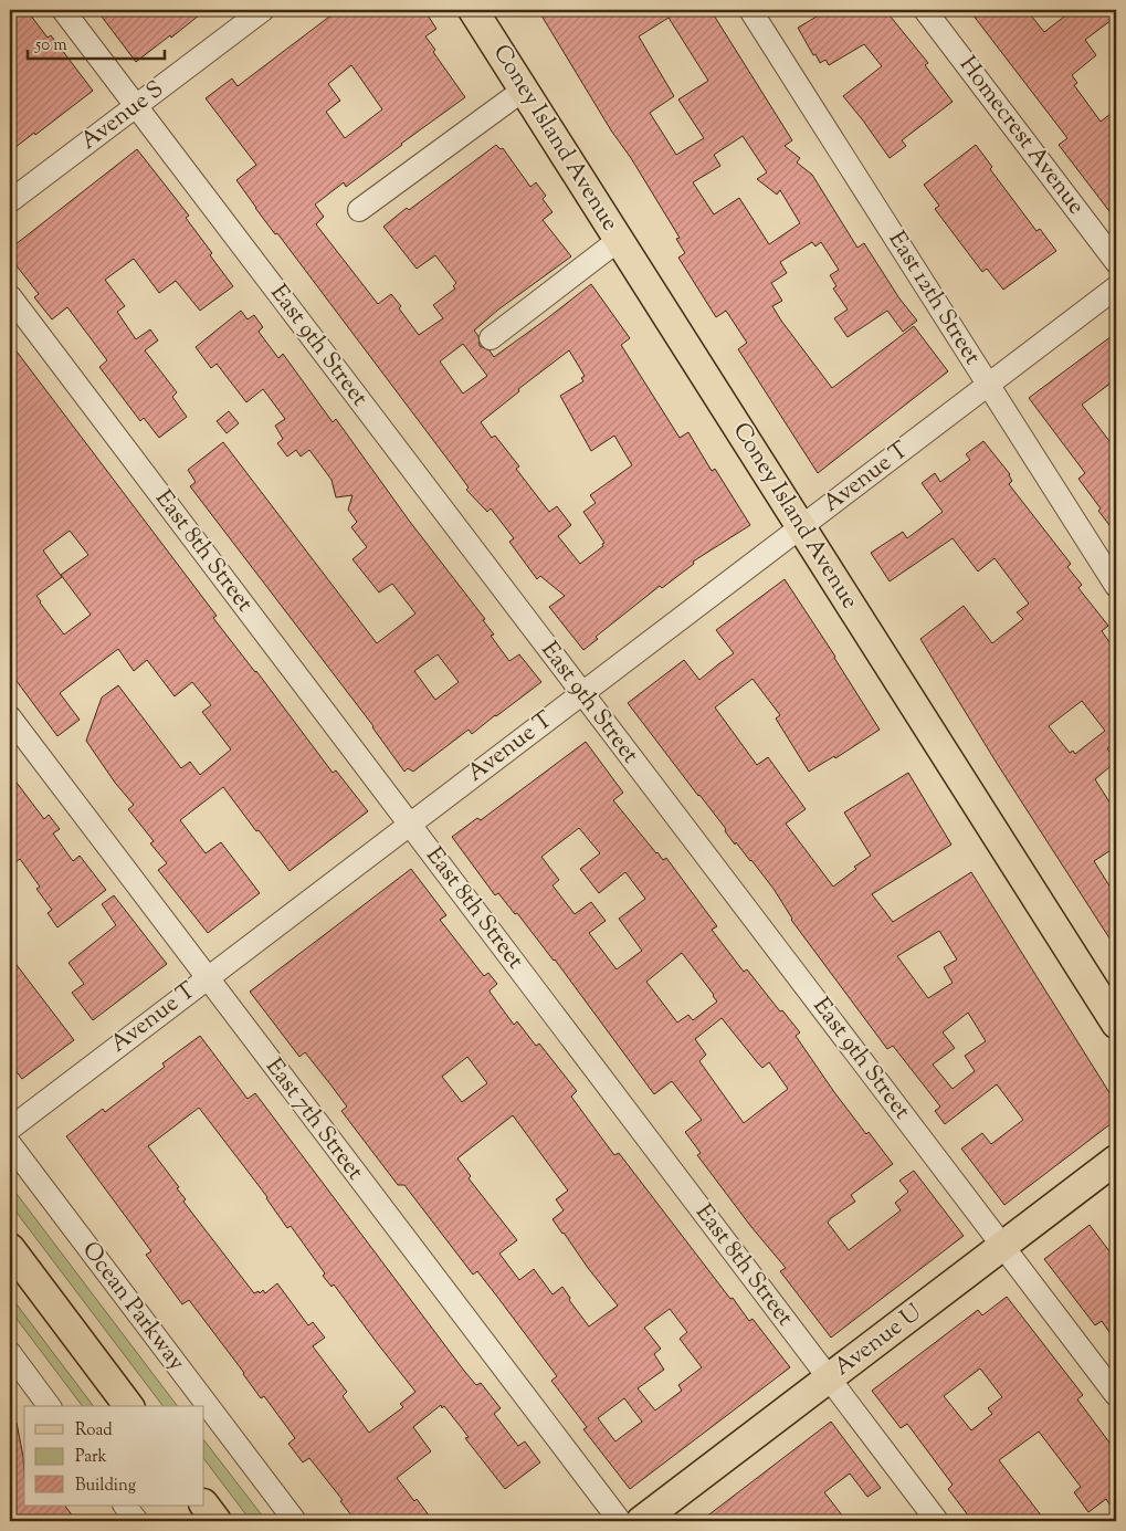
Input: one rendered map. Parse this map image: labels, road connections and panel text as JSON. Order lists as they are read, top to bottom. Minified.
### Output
{"streets":{"main road":["Coney Island Avenue","Avenue U"],"street":["Avenue S","Homecrest Avenue","East 12th Street","East 9th Street","Avenue T","East 8th Street","East 7th Street","Ocean Parkway"]},"crossings":[["Avenue S","East 9th Street"],["Coney Island Avenue","Avenue T"],["East 12th Street","Avenue T"],["East 9th Street","Avenue T"],["East 9th Street","Avenue U"],["Avenue T","East 8th Street"],["Avenue T","East 7th Street"],["East 8th Street","Avenue U"]],"legend":["Road","Park","Building"],"scale_bar":"50 m"}
